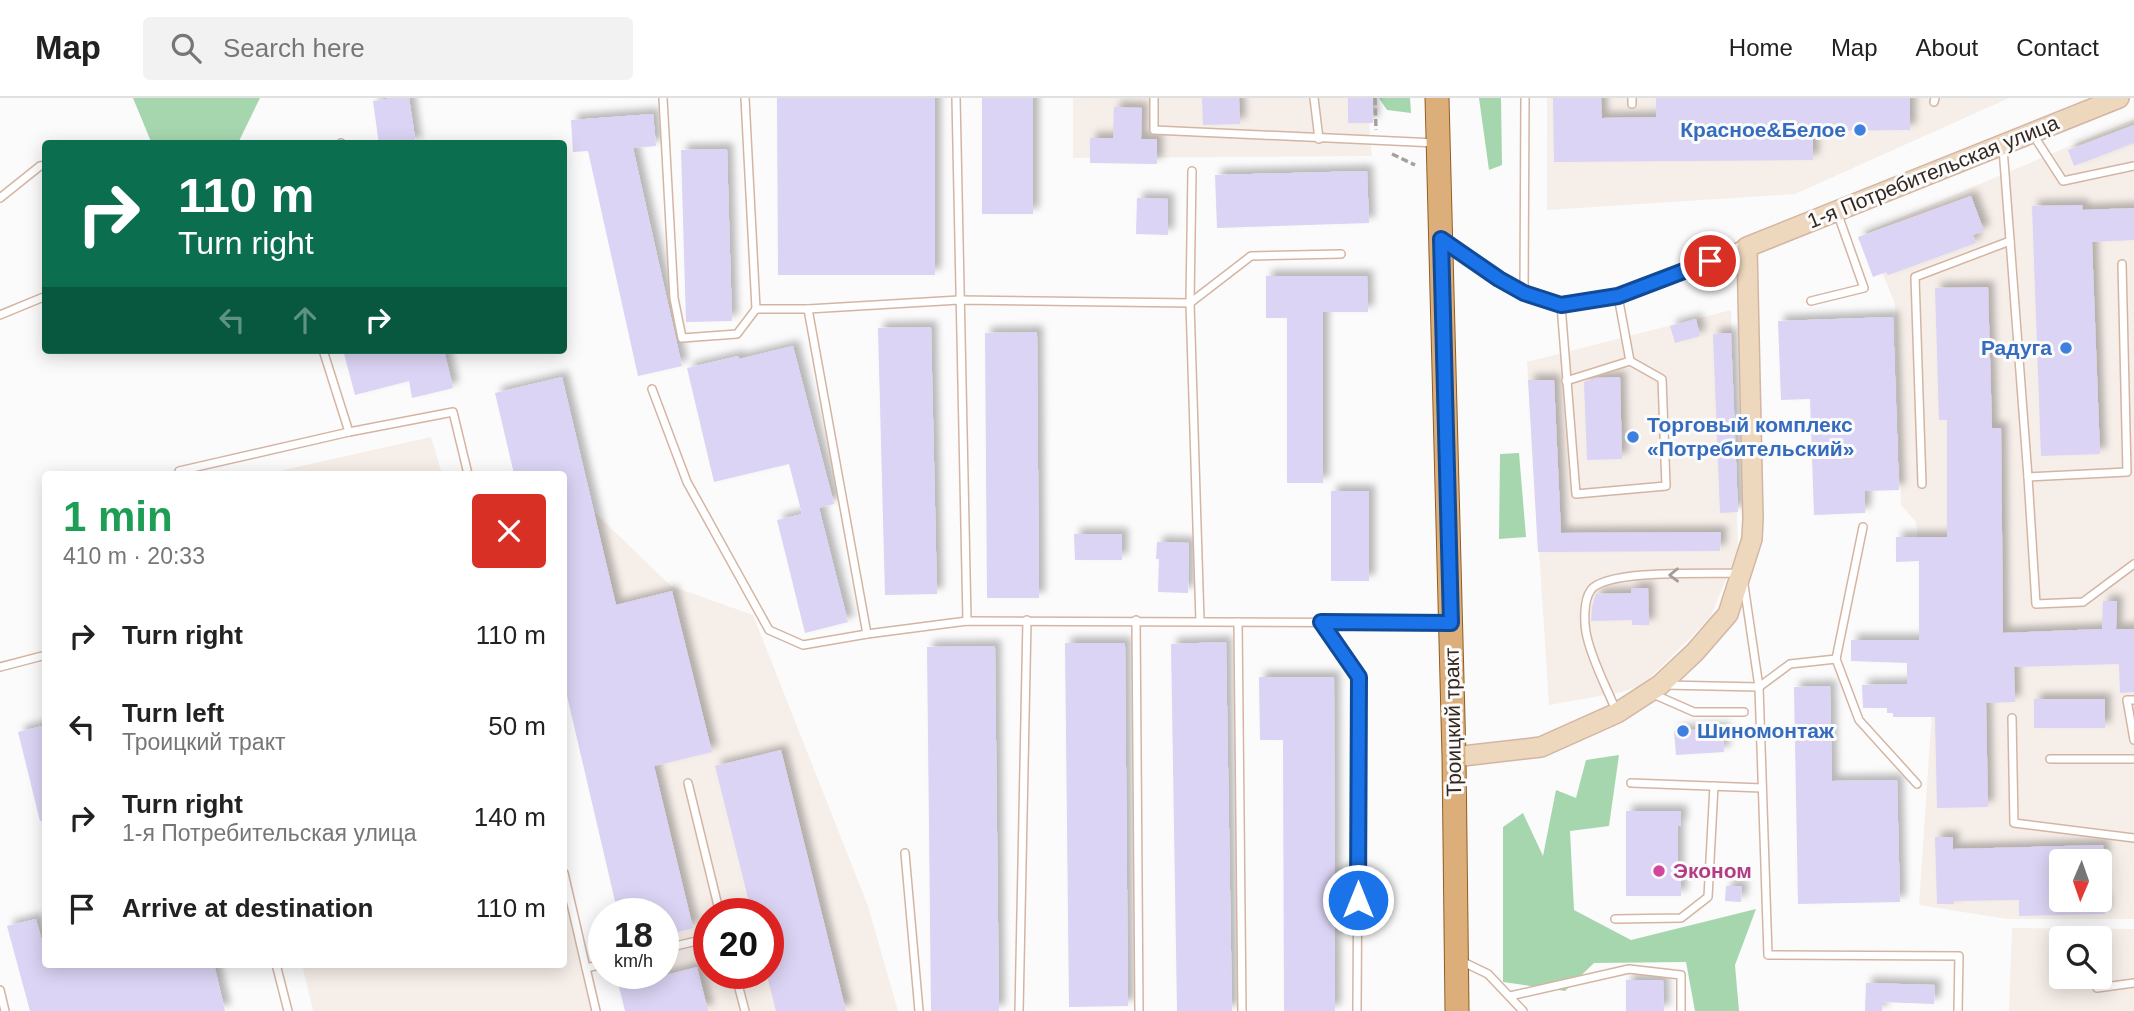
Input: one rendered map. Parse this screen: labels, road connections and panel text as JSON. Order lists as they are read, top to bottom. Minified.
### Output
{"streets":{"main road":["Троицкий тракт"],"street":["1-я Потребительская улица"]},"crossings":[["1-я Потребительская улица","Троицкий тракт"]],"places":["Красное&Белое","Радуга","Торговый комплекс «Потребительский»","Шиномонтаж","Эконом"],"north":"bottom","page":{"header":"Map","search":"Search here","nav":["Home","Map","About","Contact"],"turn":["110 m","Turn right"],"heading":["1 min","410 m · 20:33"],"list":[{"name":"Turn right","value":"110 m"},{"name":"Turn left","note":"Троицкий тракт","value":"50 m"},{"name":"Turn right","note":"1-я Потребительская улица","value":"140 m"},{"name":"Arrive at destination","value":"110 m"}],"speed":"18 km/h","limit":"20"}}
